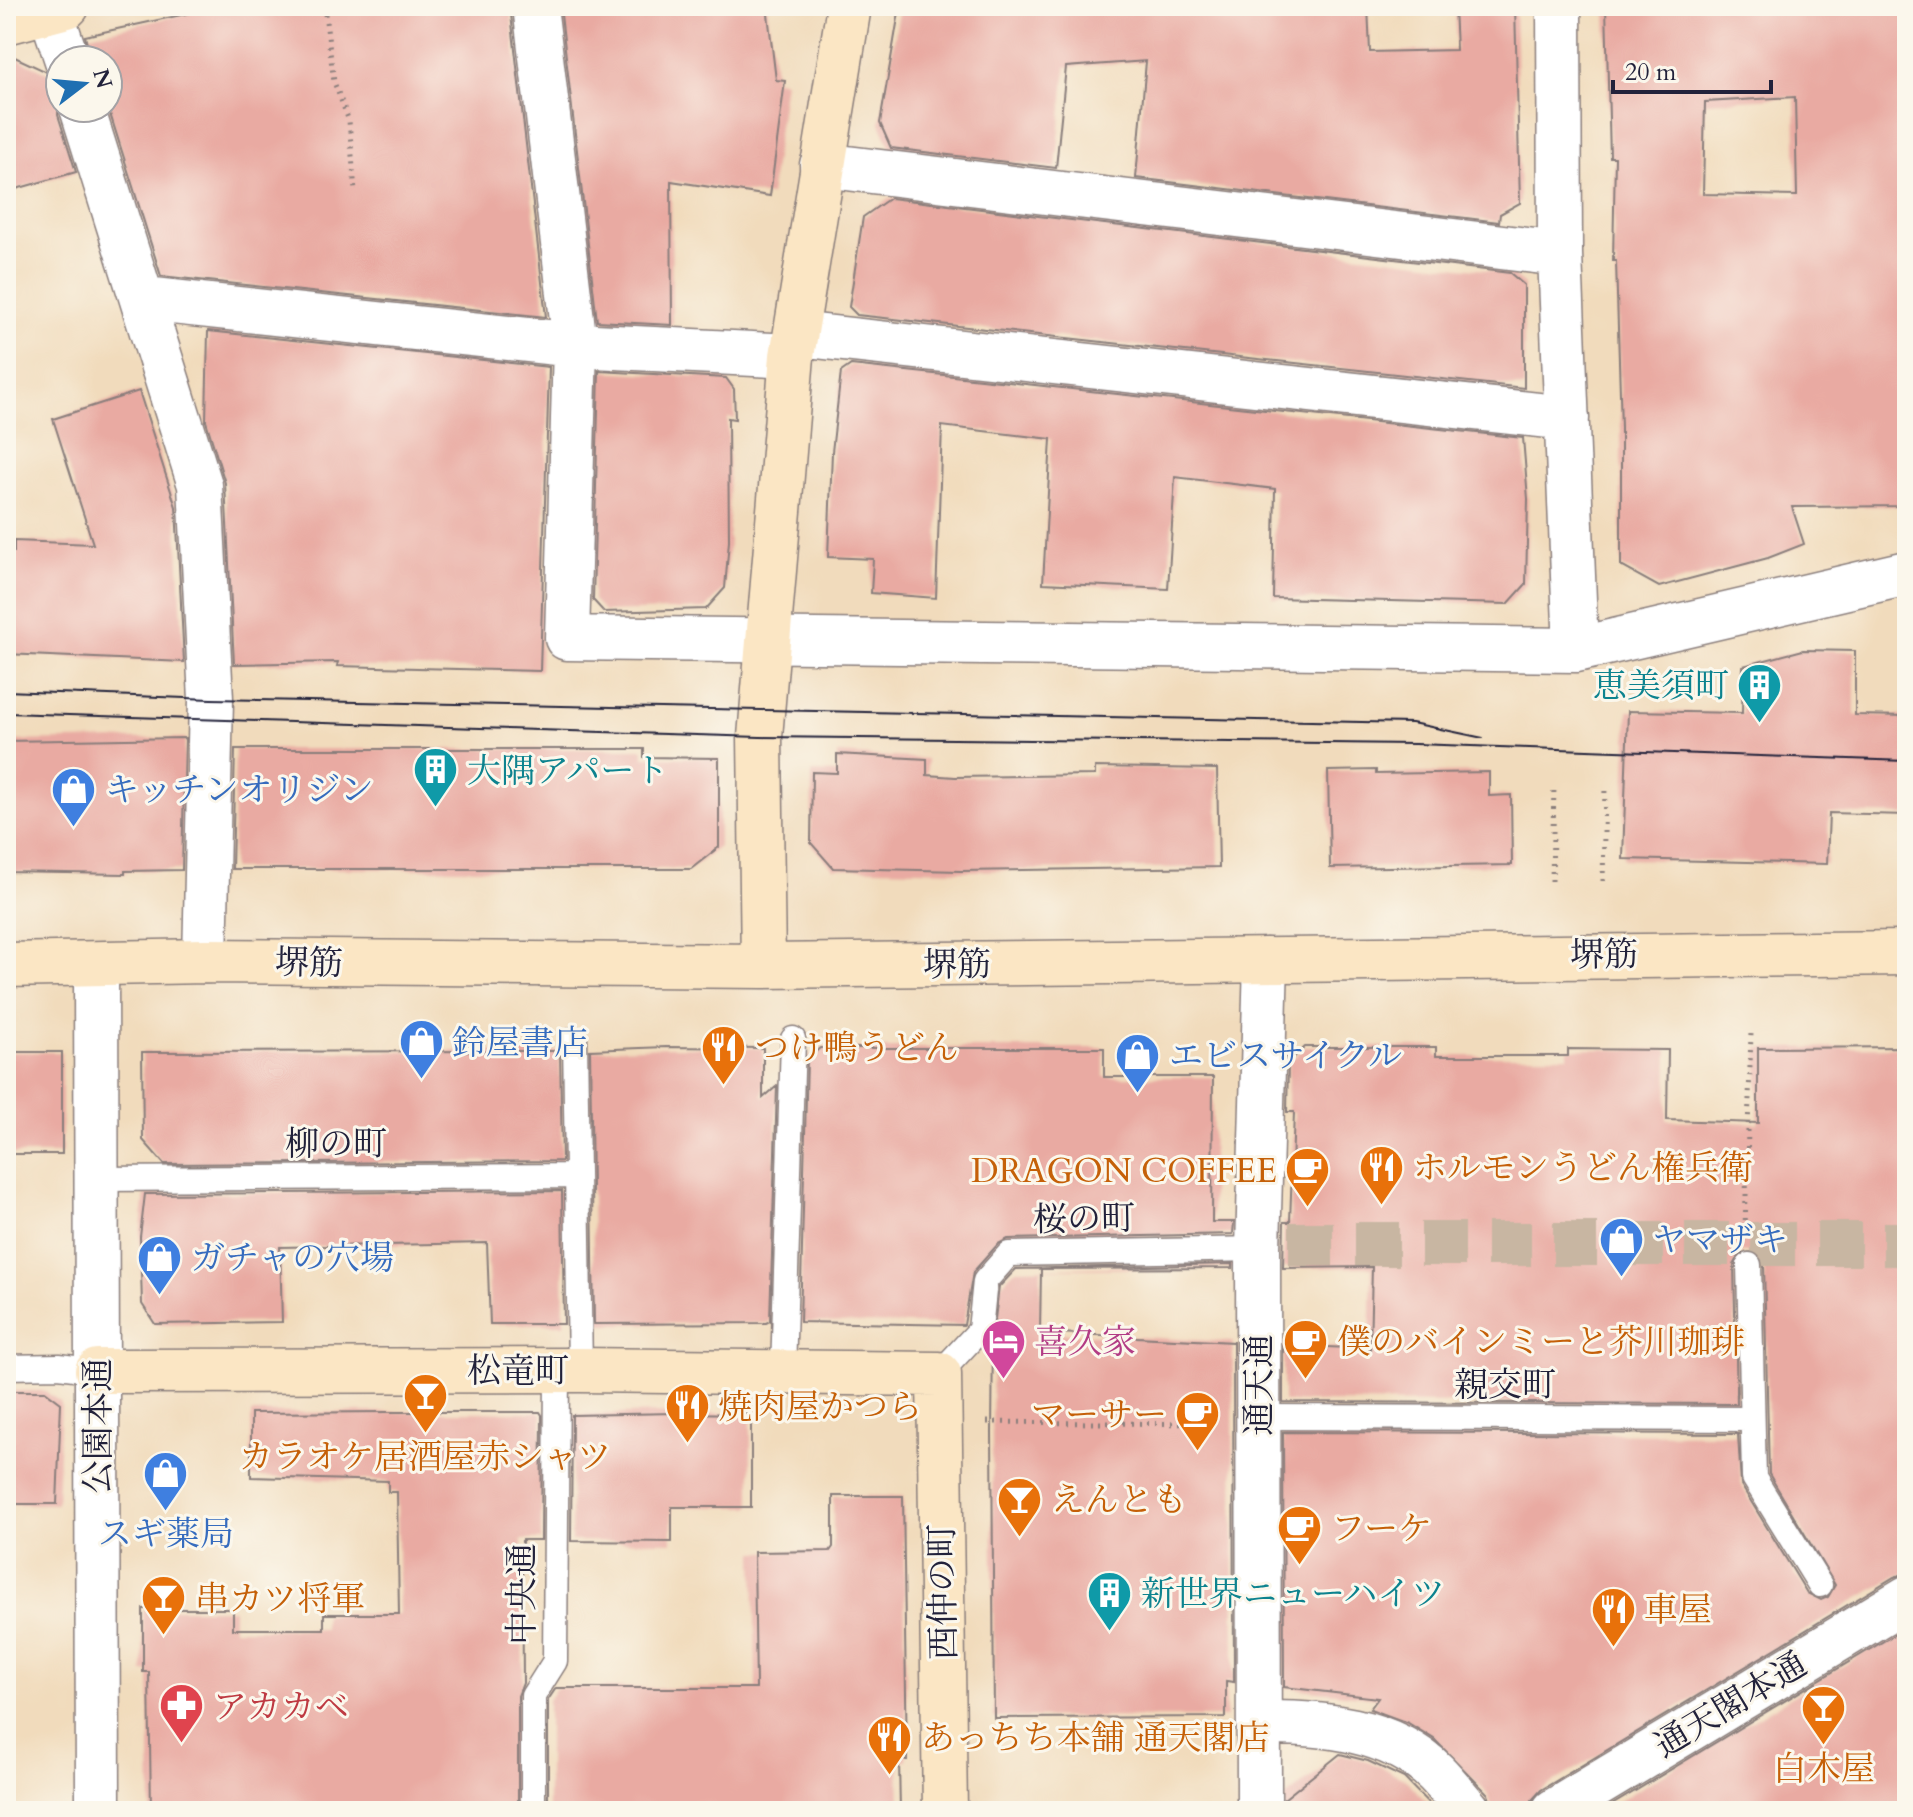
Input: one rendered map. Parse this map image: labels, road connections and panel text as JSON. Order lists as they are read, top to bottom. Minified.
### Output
{"streets":{"street":["堺筋","松竜町","通天通","公園本通","西仲の町","通天閣本通"],"lane":["柳の町","桜の町","親交町","中央通"]},"crossings":[["堺筋","通天通"],["堺筋","公園本通"],["柳の町","公園本通"],["柳の町","中央通"],["桜の町","松竜町"],["桜の町","通天通"],["桜の町","西仲の町"],["松竜町","公園本通"],["松竜町","西仲の町"],["松竜町","中央通"],["親交町","通天通"]],"places":{"building":["恵美須町","大隅アパート","新世界ニューハイツ"],"shop":["キッチンオリジン","鈴屋書店","エビスサイクル","ヤマザキ","ガチャの穴場","スギ薬局"],"restaurant":["つけ鴨うどん","ホルモンうどん権兵衛","焼肉屋かつら","車屋","あっちち本舗 通天閣店"],"cafe":["DRAGON COFFEE","僕のバインミーと芥川珈琲","マーサー","フーケ"],"hotel":["喜久家"],"bar":["カラオケ居酒屋赤シャツ","えんとも","串カツ将軍","白木屋"],"pharmacy":["アカカベ"]},"scale_bar":"20 m","north":"right"}
